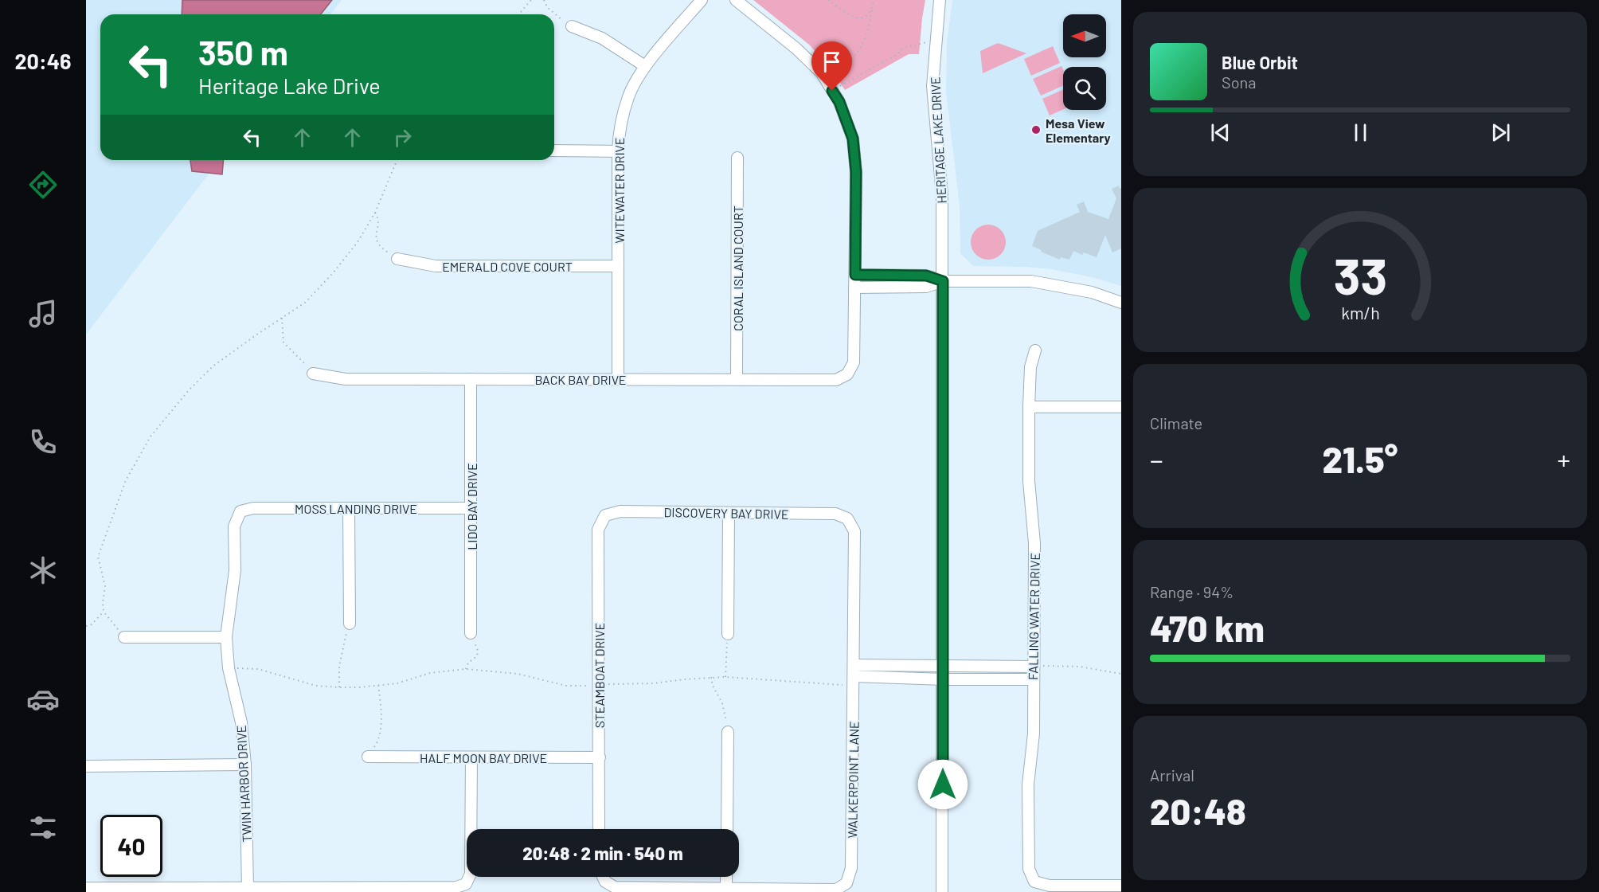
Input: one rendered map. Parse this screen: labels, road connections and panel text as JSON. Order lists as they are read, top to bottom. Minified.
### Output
{"streets":{"street":["HERITAGE LAKE DRIVE","WITEWATER DRIVE","EMERALD COVE COURT","CORAL ISLAND COURT","BACK BAY DRIVE","LIDO BAY DRIVE","MOSS LANDING DRIVE","DISCOVERY BAY DRIVE","FALLING WATER DRIVE","STEAMBOAT DRIVE","HALF MOON BAY DRIVE","WALKERPOINT LANE","TWIN HARBOR DRIVE"]},"crossings":[["WITEWATER DRIVE","EMERALD COVE COURT"],["WITEWATER DRIVE","BACK BAY DRIVE"],["CORAL ISLAND COURT","BACK BAY DRIVE"],["BACK BAY DRIVE","LIDO BAY DRIVE"],["LIDO BAY DRIVE","MOSS LANDING DRIVE"],["MOSS LANDING DRIVE","TWIN HARBOR DRIVE"],["DISCOVERY BAY DRIVE","STEAMBOAT DRIVE"],["DISCOVERY BAY DRIVE","WALKERPOINT LANE"],["STEAMBOAT DRIVE","HALF MOON BAY DRIVE"]],"places":["Mesa View Elementary"],"north":"left","page":{"tabs":"20:46","turn":["350 m","Heritage Lake Drive"],"song":["Blue Orbit","Sona"],"tile":["Climate",["Range · 94%","470 km"],["Arrival","20:48"]],"heat":["−","21.5°","+"],"limit":"40","trip":"20:48 · 2 min · 540 m","gauge":["33","km/h"]}}
